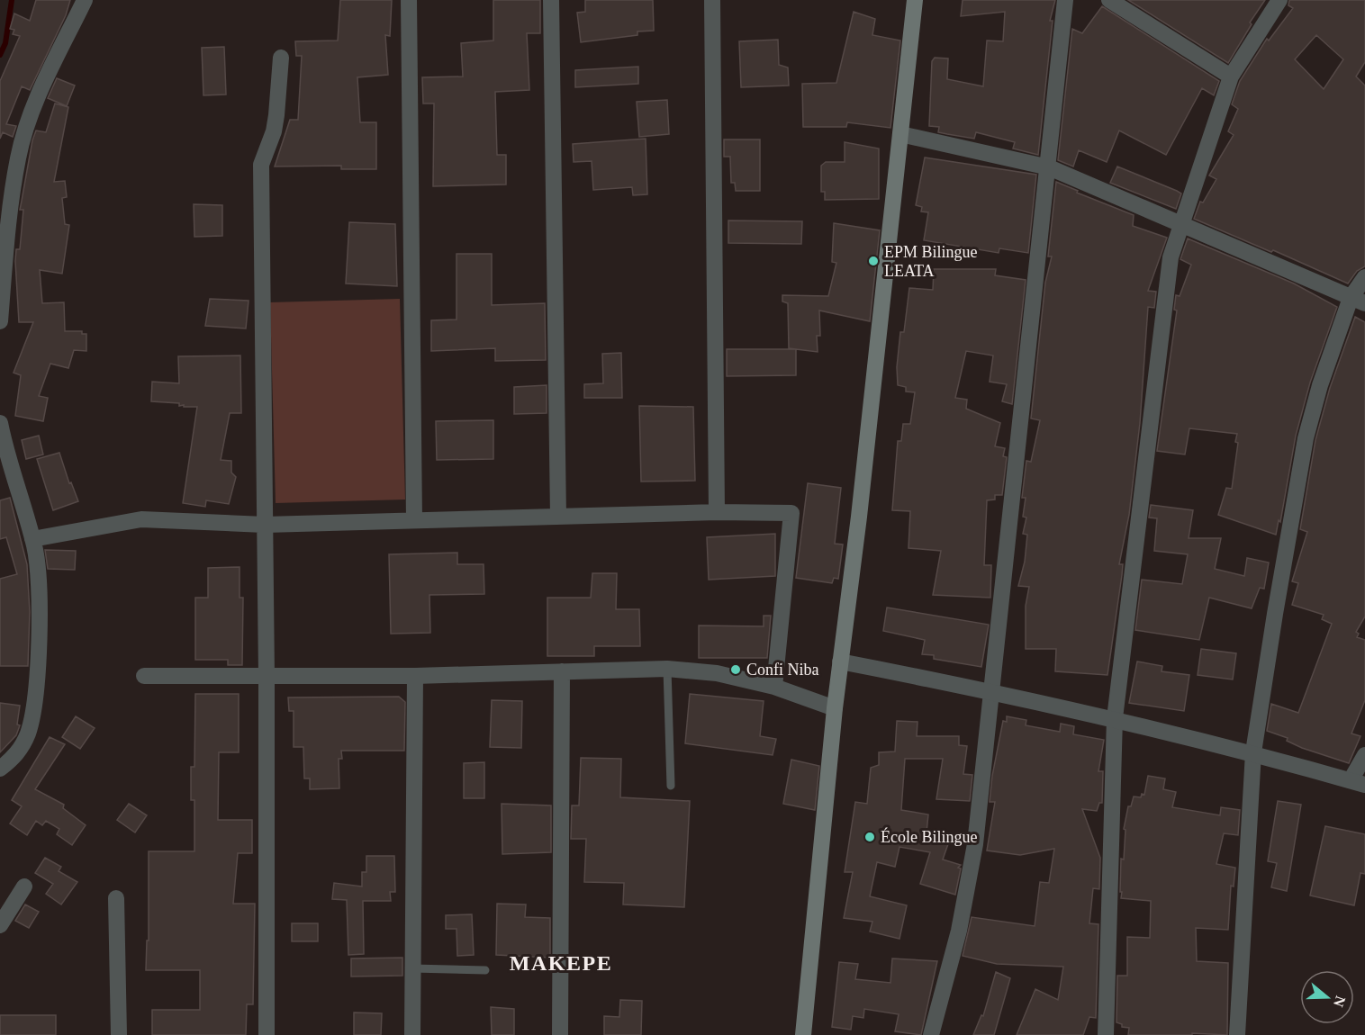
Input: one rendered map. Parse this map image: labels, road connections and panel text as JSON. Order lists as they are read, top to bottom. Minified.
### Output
{"districts":["MAKEPE"],"places":["EPM Bilingue LEATA","Confi Niba","École Bilingue"],"north":"right"}
